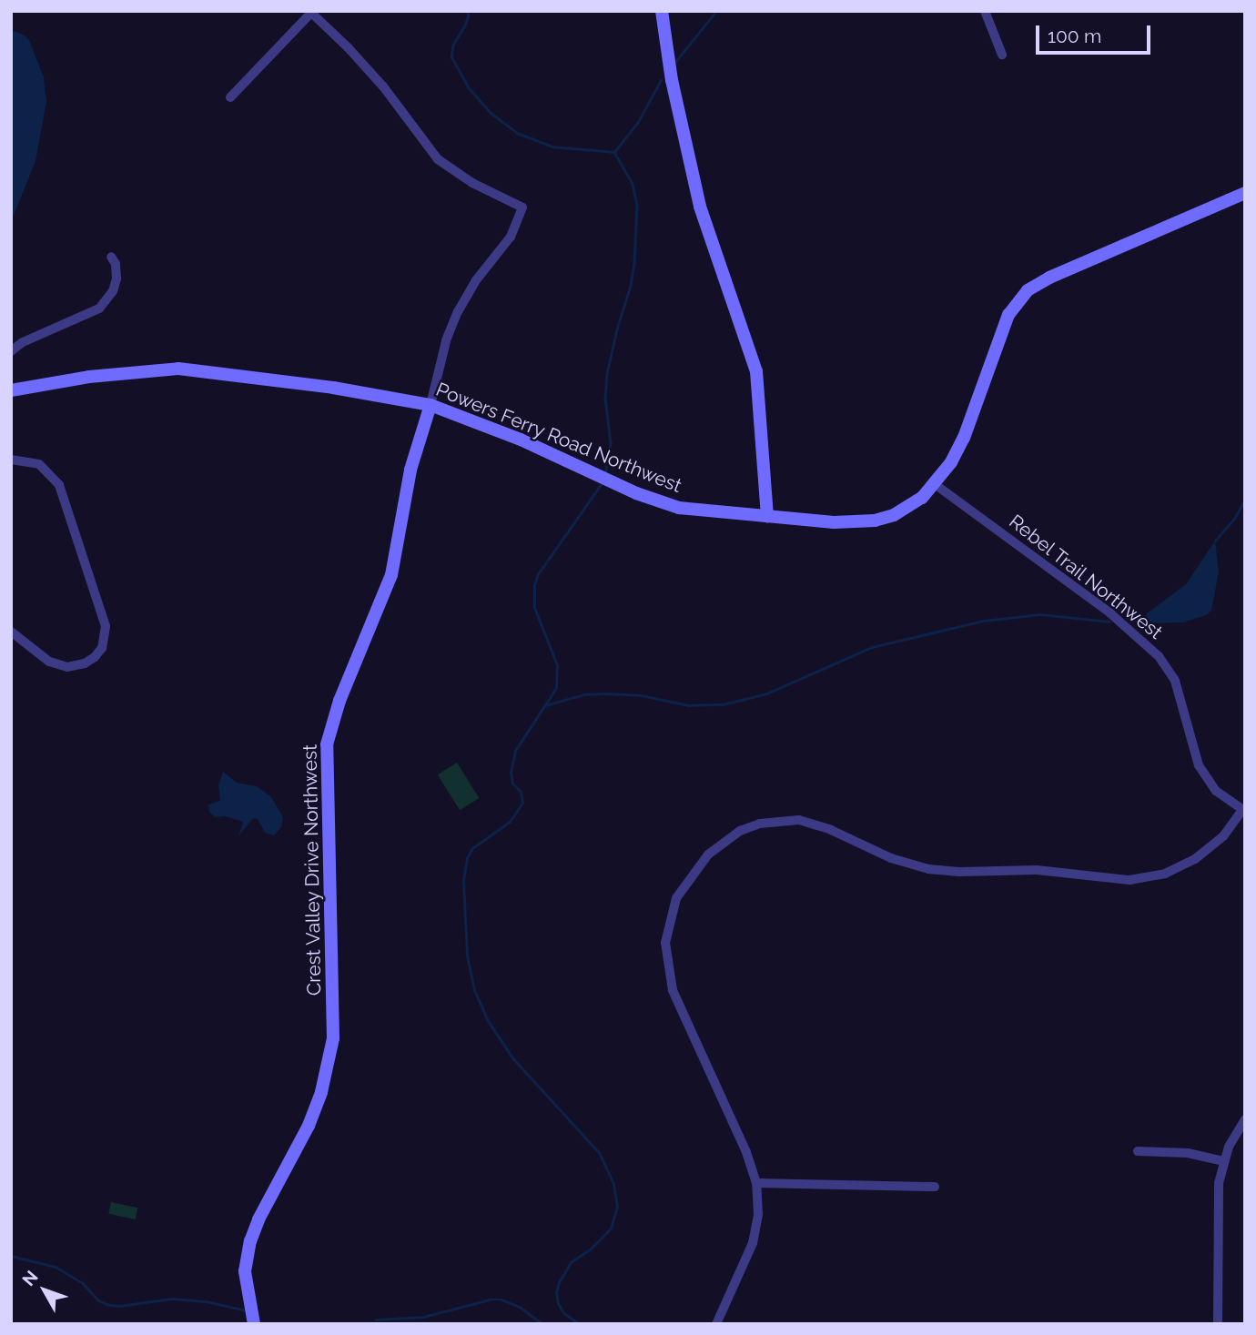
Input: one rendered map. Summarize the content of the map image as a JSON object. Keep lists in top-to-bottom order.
{
  "streets": {
    "street": ["Powers Ferry Road Northwest", "Rebel Trail Northwest", "Crest Valley Drive Northwest"]
  },
  "crossings": [
    ["Powers Ferry Road Northwest", "Rebel Trail Northwest"],
    ["Powers Ferry Road Northwest", "Crest Valley Drive Northwest"]
  ],
  "scale_bar": "100 m",
  "north": "top left"
}
